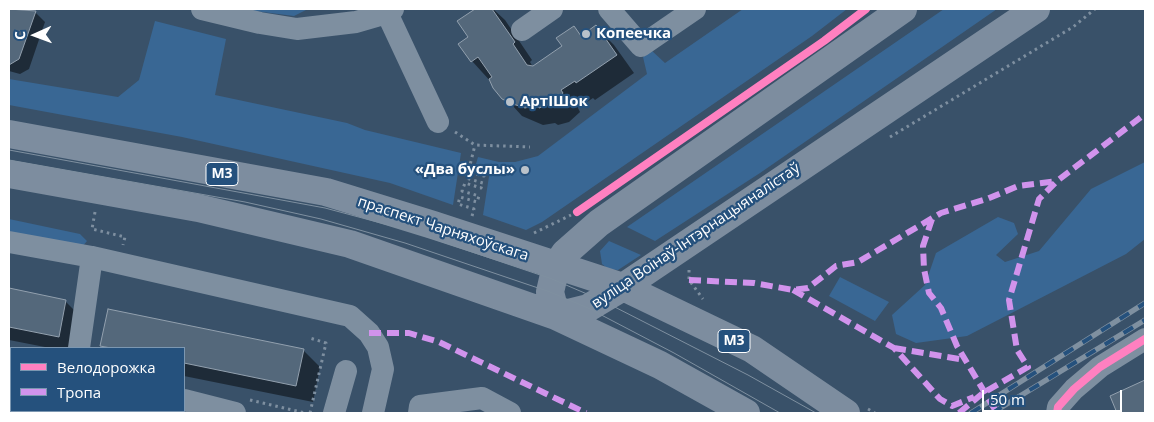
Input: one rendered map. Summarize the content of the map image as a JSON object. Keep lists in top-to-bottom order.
{
  "streets": {
    "main road": ["М3", "праспект Чарняхоўскага", "вуліца Воінаў-Інтэрнацыяналістаў"]
  },
  "crossings": [
    ["праспект Чарняхоўскага", "вуліца Воінаў-Інтэрнацыяналістаў"]
  ],
  "places": ["Копеечка", "АртIШок", "«Два буслы»"],
  "legend": ["Велодорожка", "Тропа"],
  "scale_bar": "50 m",
  "north": "left"
}
